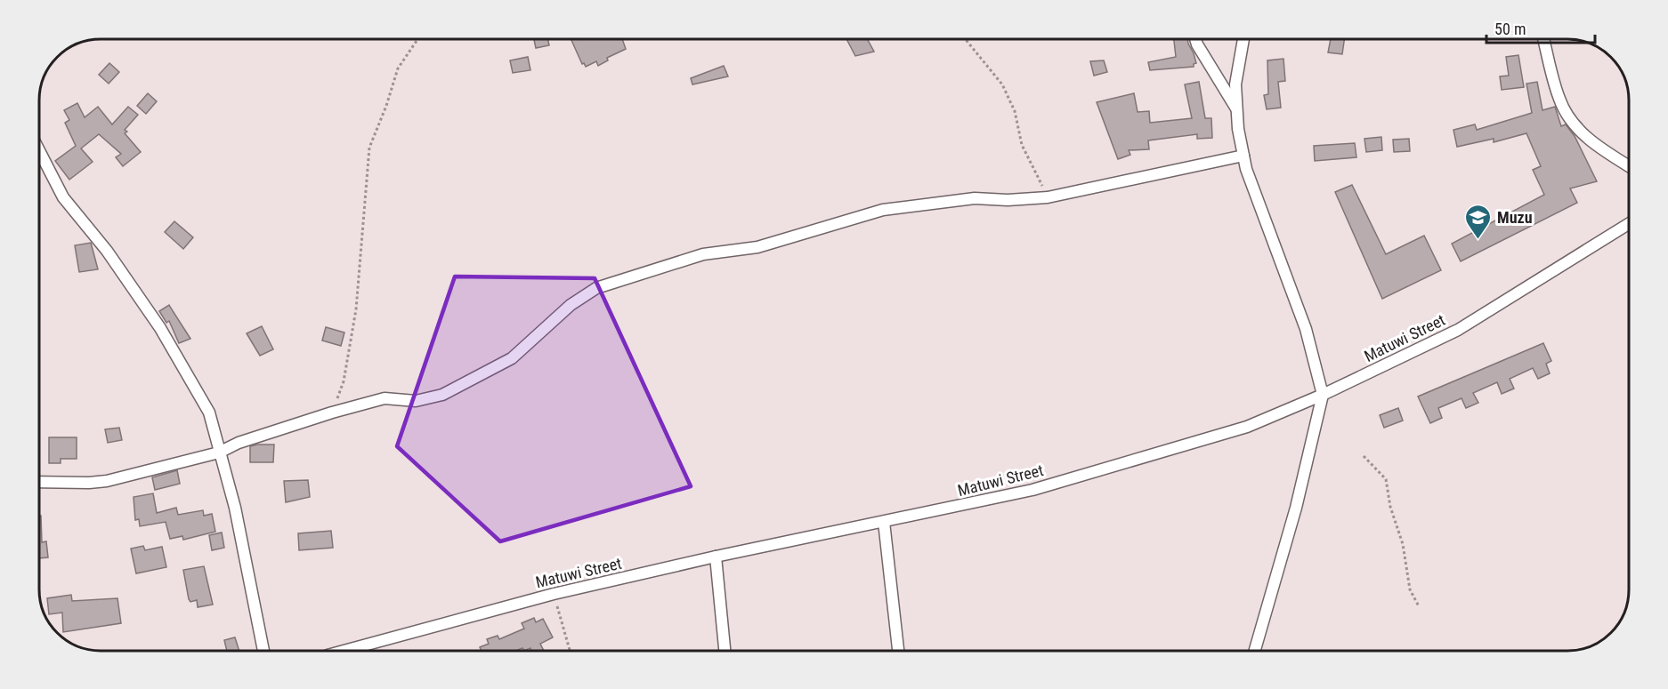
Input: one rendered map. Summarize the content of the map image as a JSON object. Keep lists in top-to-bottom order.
{
  "streets": {
    "street": ["Matuwi Street"]
  },
  "places": {
    "school or university": ["Muzu"]
  },
  "scale_bar": "50 m"
}
